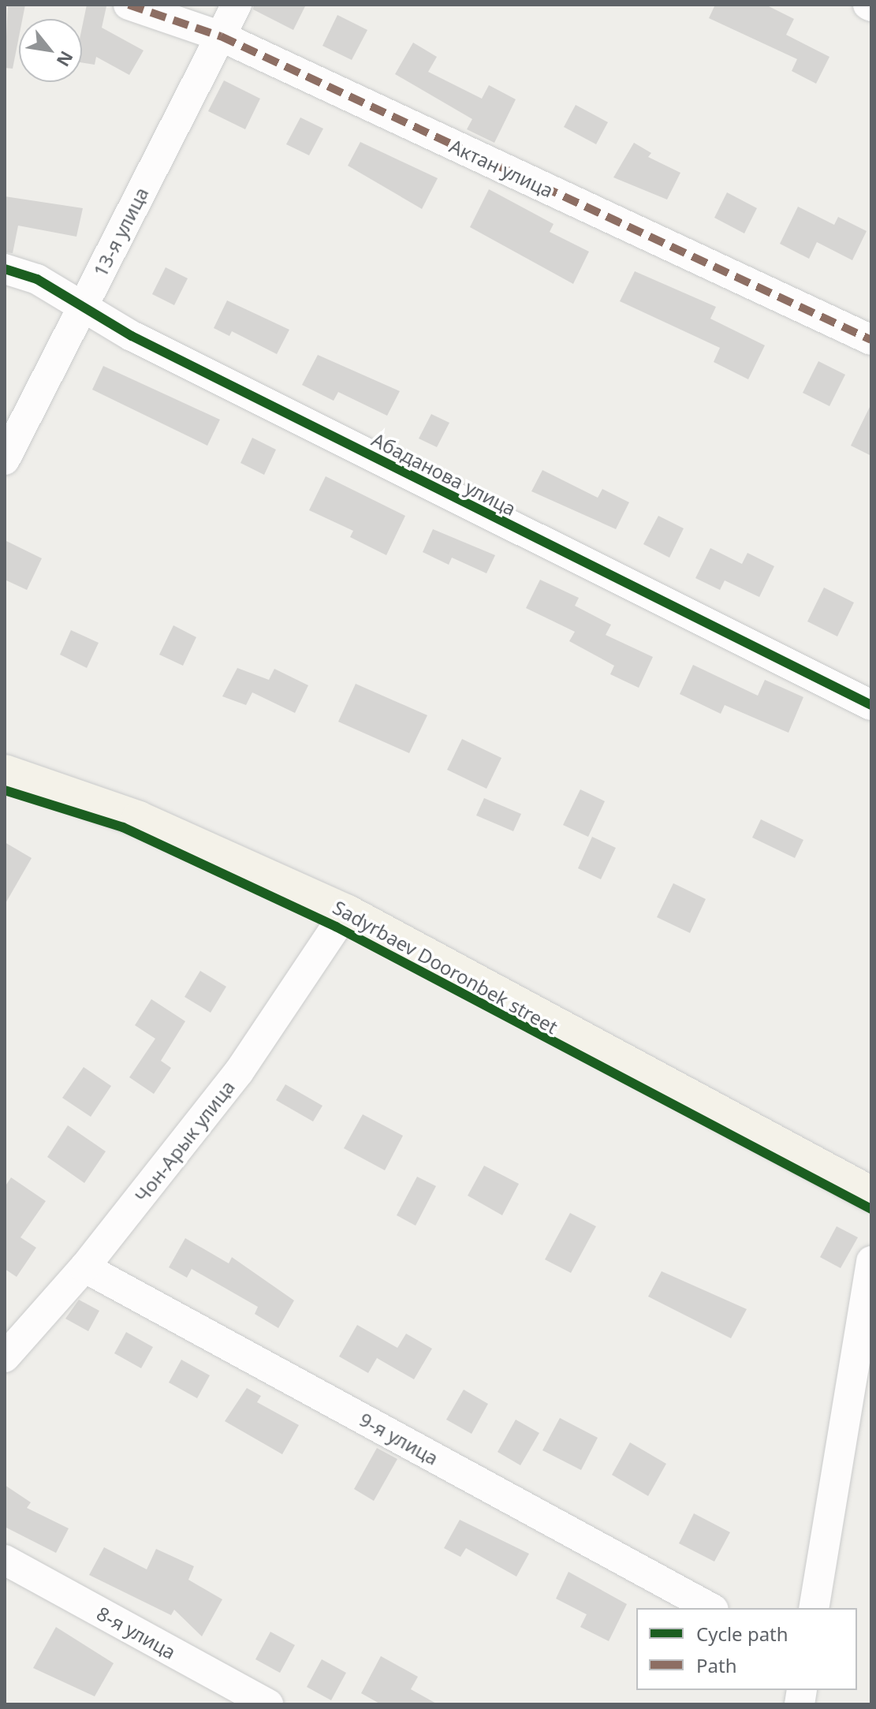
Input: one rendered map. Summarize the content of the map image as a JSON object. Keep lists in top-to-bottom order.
{
  "streets": {
    "main road": ["Sadyrbaev Dooronbek street"],
    "street": [
      "Актан улица",
      "13-я улица",
      "Абаданова улица",
      "Чон-Арык улица",
      "9-я улица",
      "8-я улица"
    ]
  },
  "crossings": [
    ["Актан улица", "13-я улица"],
    ["13-я улица", "Абаданова улица"],
    ["Sadyrbaev Dooronbek street", "Чон-Арык улица"],
    ["Чон-Арык улица", "9-я улица"]
  ],
  "legend": ["Cycle path", "Path"],
  "north": "bottom right"
}
